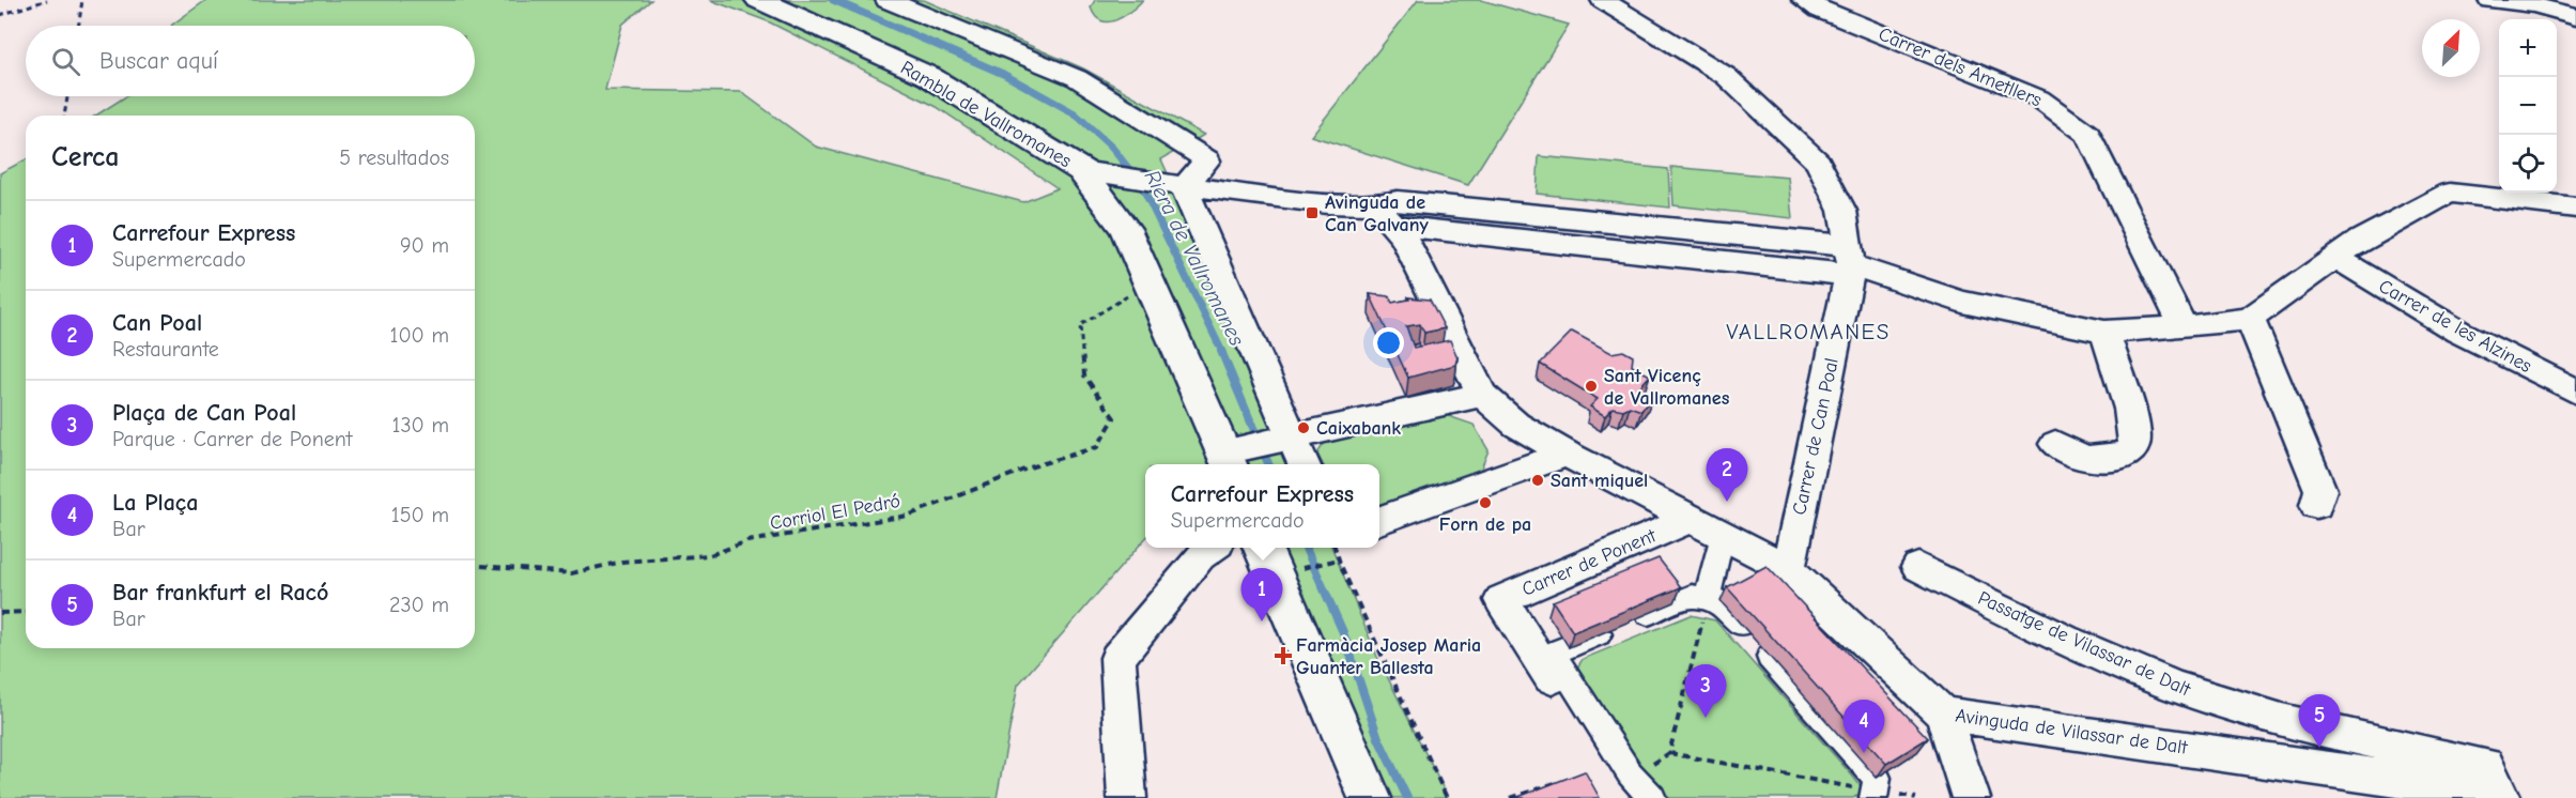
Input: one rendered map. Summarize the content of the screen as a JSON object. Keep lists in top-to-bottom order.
{
  "streets": {
    "street": [
      "Carrer dels Ametllers",
      "Rambla de Vallromanes",
      "Carrer de les Alzines",
      "Carrer de Can Poal",
      "Carrer de Ponent",
      "Passatge de Vilassar de Dalt",
      "Avinguda de Vilassar de Dalt"
    ],
    "path": ["Corriol El Pedró"]
  },
  "crossings": [
    ["Rambla de Vallromanes", "Corriol El Pedró"],
    ["Carrer de Can Poal", "Avinguda de Vilassar de Dalt"],
    ["Carrer de Ponent", "Avinguda de Vilassar de Dalt"],
    ["Passatge de Vilassar de Dalt", "Avinguda de Vilassar de Dalt"]
  ],
  "districts": ["VALLROMANES"],
  "water": ["Riera de Vallromanes"],
  "places": {
    "transit": ["Avinguda de Can Galvany"],
    "other": [
      "Sant Vicenç de Vallromanes",
      "Caixabank",
      "Sant miquel",
      "Forn de pa"
    ],
    "health": ["Farmàcia Josep Maria Guanter Ballesta"]
  },
  "north": "top right",
  "page": {
    "map_buttons": ["+", "−"],
    "search": "Buscar aquí",
    "heading": ["Cerca", "5 resultados"],
    "list": [
      {
        "mark": "1",
        "name": "Carrefour Express",
        "note": "Supermercado",
        "value": "90 m"
      },
      {
        "mark": "2",
        "name": "Can Poal",
        "note": "Restaurante",
        "value": "100 m"
      },
      {
        "mark": "3",
        "name": "Plaça de Can Poal",
        "note": "Parque · Carrer de Ponent",
        "value": "130 m"
      },
      {
        "mark": "4",
        "name": "La Plaça",
        "note": "Bar",
        "value": "150 m"
      },
      {
        "mark": "5",
        "name": "Bar frankfurt el Racó",
        "note": "Bar",
        "value": "230 m"
      }
    ],
    "pins": [
      "2",
      "1",
      "3",
      "5",
      "4"
    ],
    "popup": ["Carrefour Express", "Supermercado"]
  }
}
